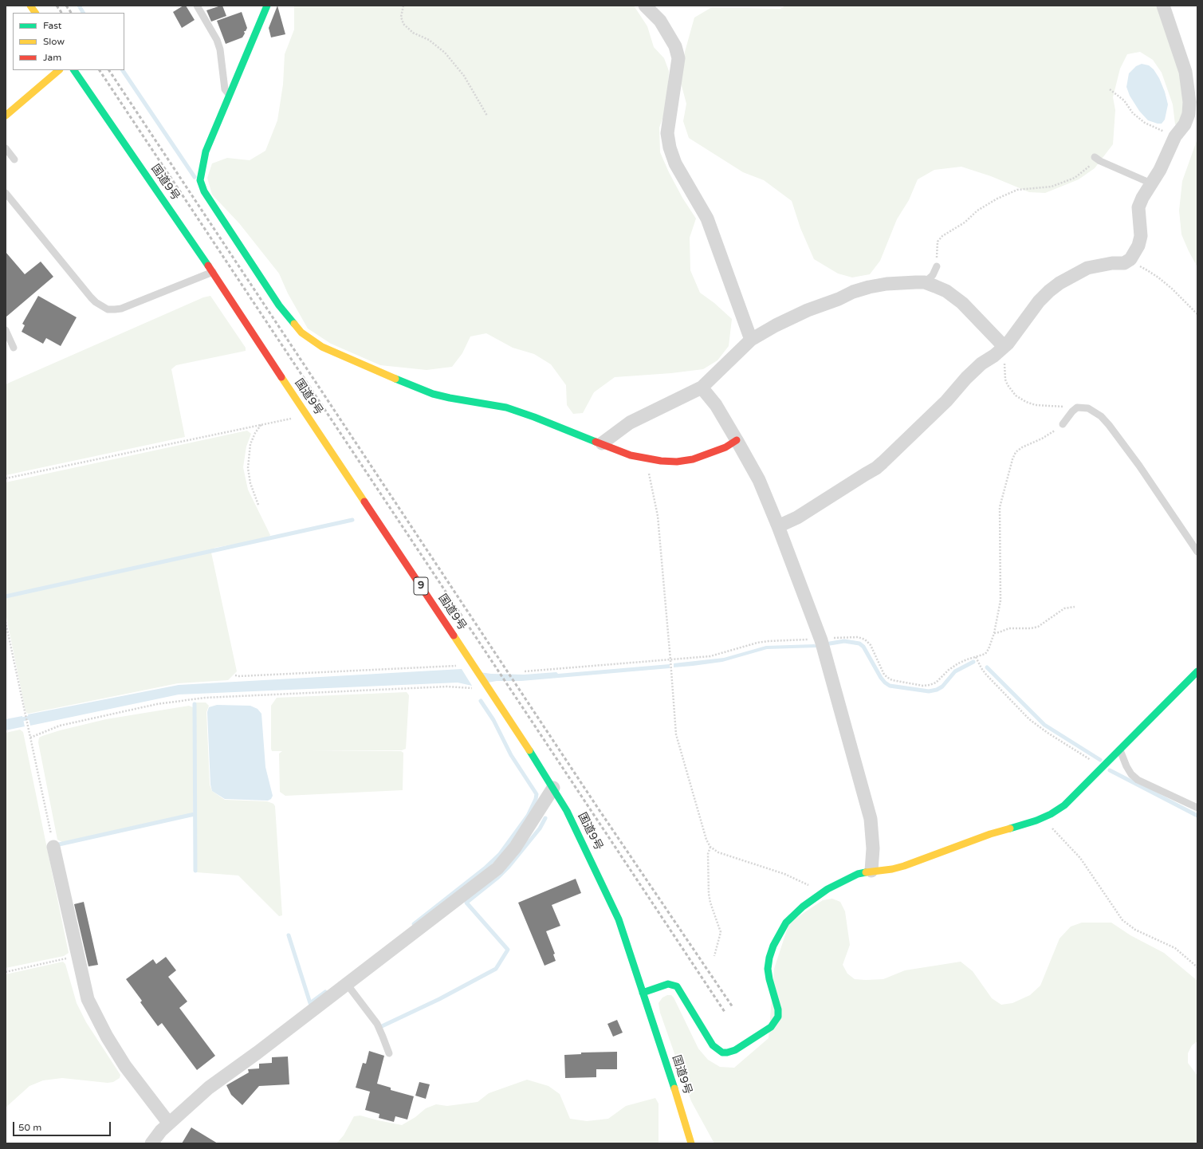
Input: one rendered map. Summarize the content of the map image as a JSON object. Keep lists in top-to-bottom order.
{
  "streets": {
    "main road": ["国道9号", "9"]
  },
  "legend": ["Fast", "Slow", "Jam"],
  "scale_bar": "50 m"
}
